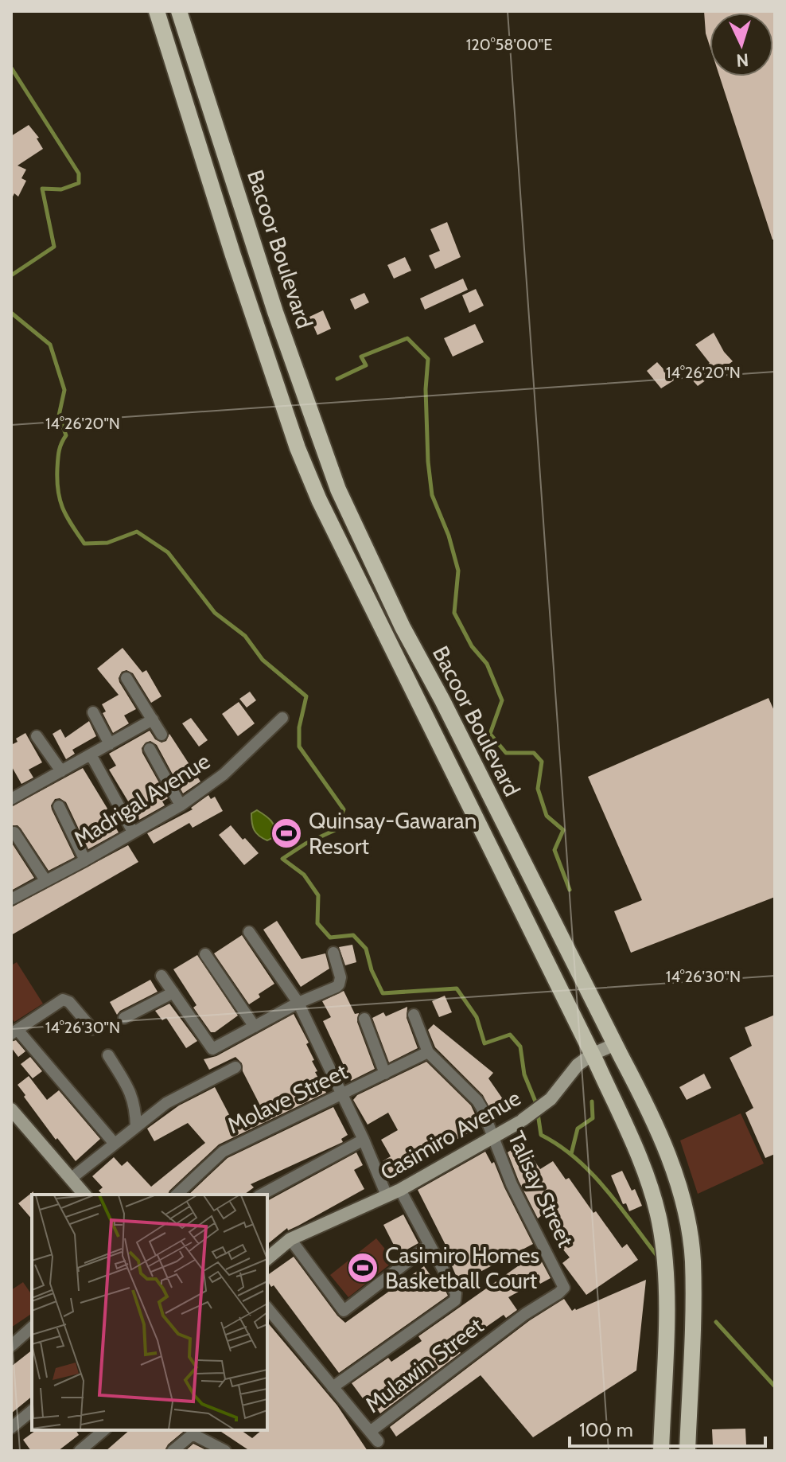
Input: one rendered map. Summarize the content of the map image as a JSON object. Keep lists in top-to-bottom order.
{
  "streets": {
    "main road": ["Bacoor Boulevard"],
    "street": [
      "Madrigal Avenue",
      "Molave Street",
      "Casimiro Avenue",
      "Talisay Street",
      "Mulawin Street"
    ]
  },
  "crossings": [
    ["Bacoor Boulevard", "Casimiro Avenue"],
    ["Molave Street", "Talisay Street"],
    ["Casimiro Avenue", "Talisay Street"],
    ["Talisay Street", "Mulawin Street"]
  ],
  "places": {
    "sports": ["Quinsay-Gawaran Resort", "Casimiro Homes Basketball Court"]
  },
  "scale_bar": "100 m",
  "north": "bottom",
  "coordinates": ["120°58'00\"E", "14°26'20\"N", "14°26'30\"N"]
}
